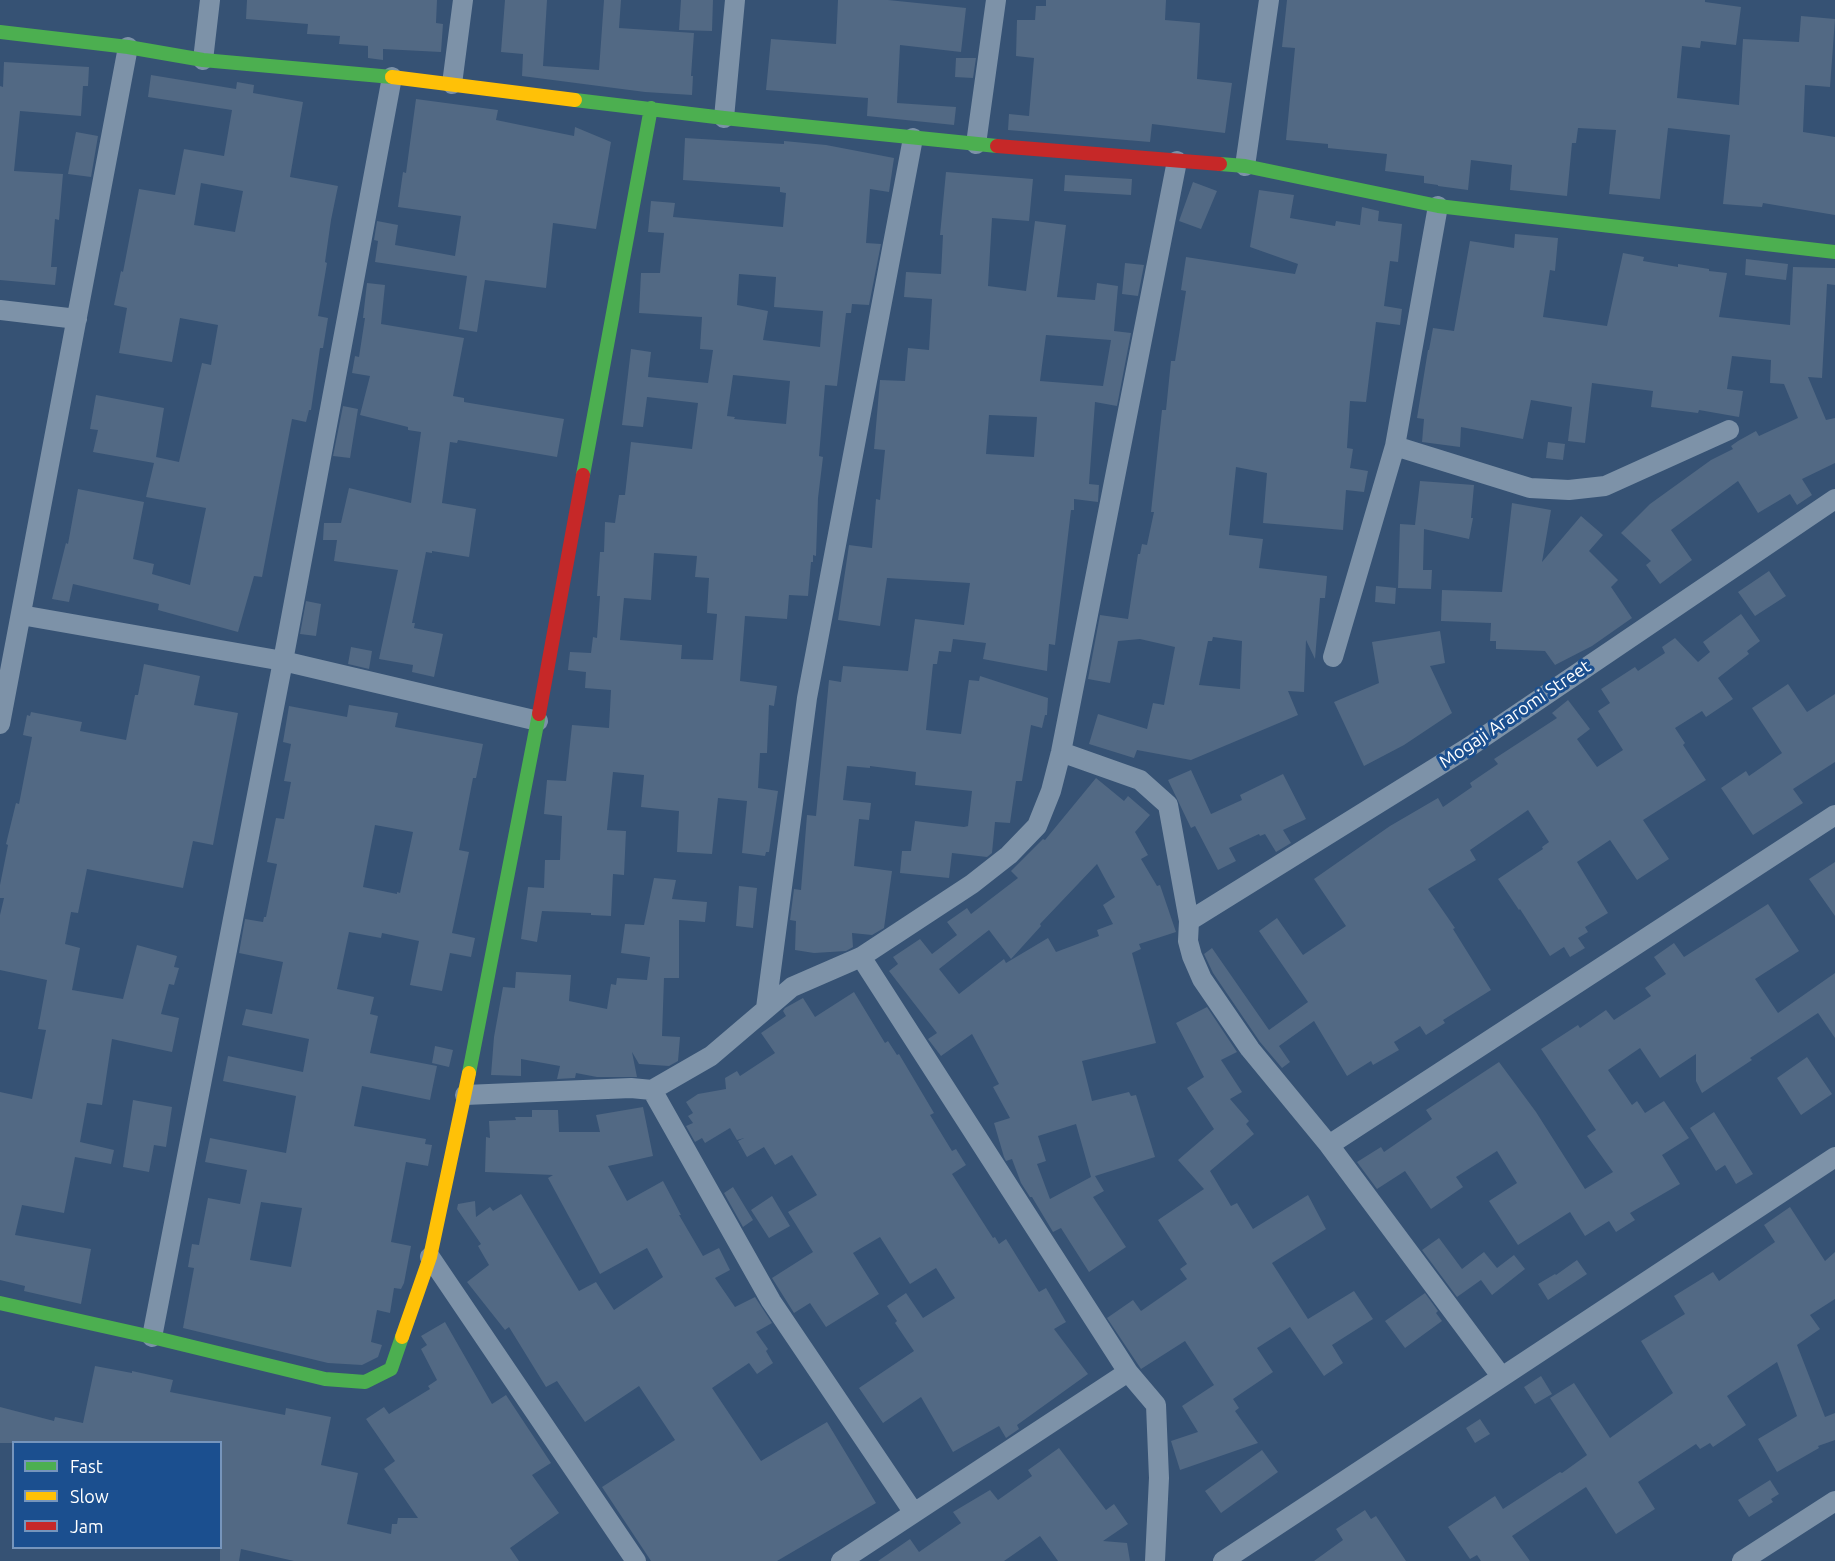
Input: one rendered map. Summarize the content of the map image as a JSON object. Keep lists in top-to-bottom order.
{
  "streets": {
    "street": ["Mogaji Araromi Street"]
  },
  "legend": ["Fast", "Slow", "Jam"]
}
